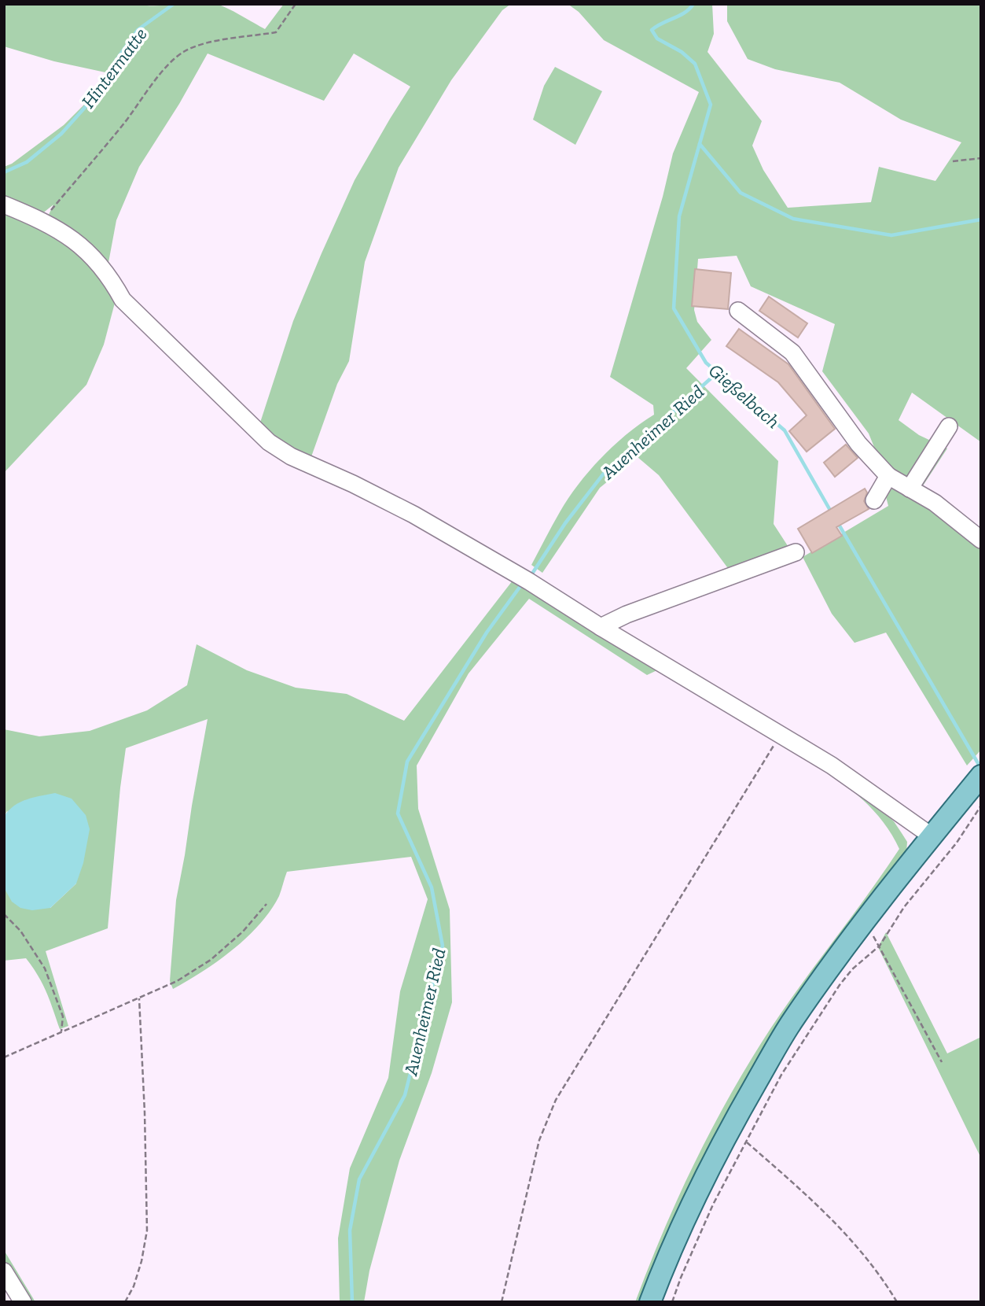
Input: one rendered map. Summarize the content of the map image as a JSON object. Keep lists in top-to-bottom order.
{
  "water": ["Hintermatte", "Gießelbach", "Auenheimer Ried"]
}
